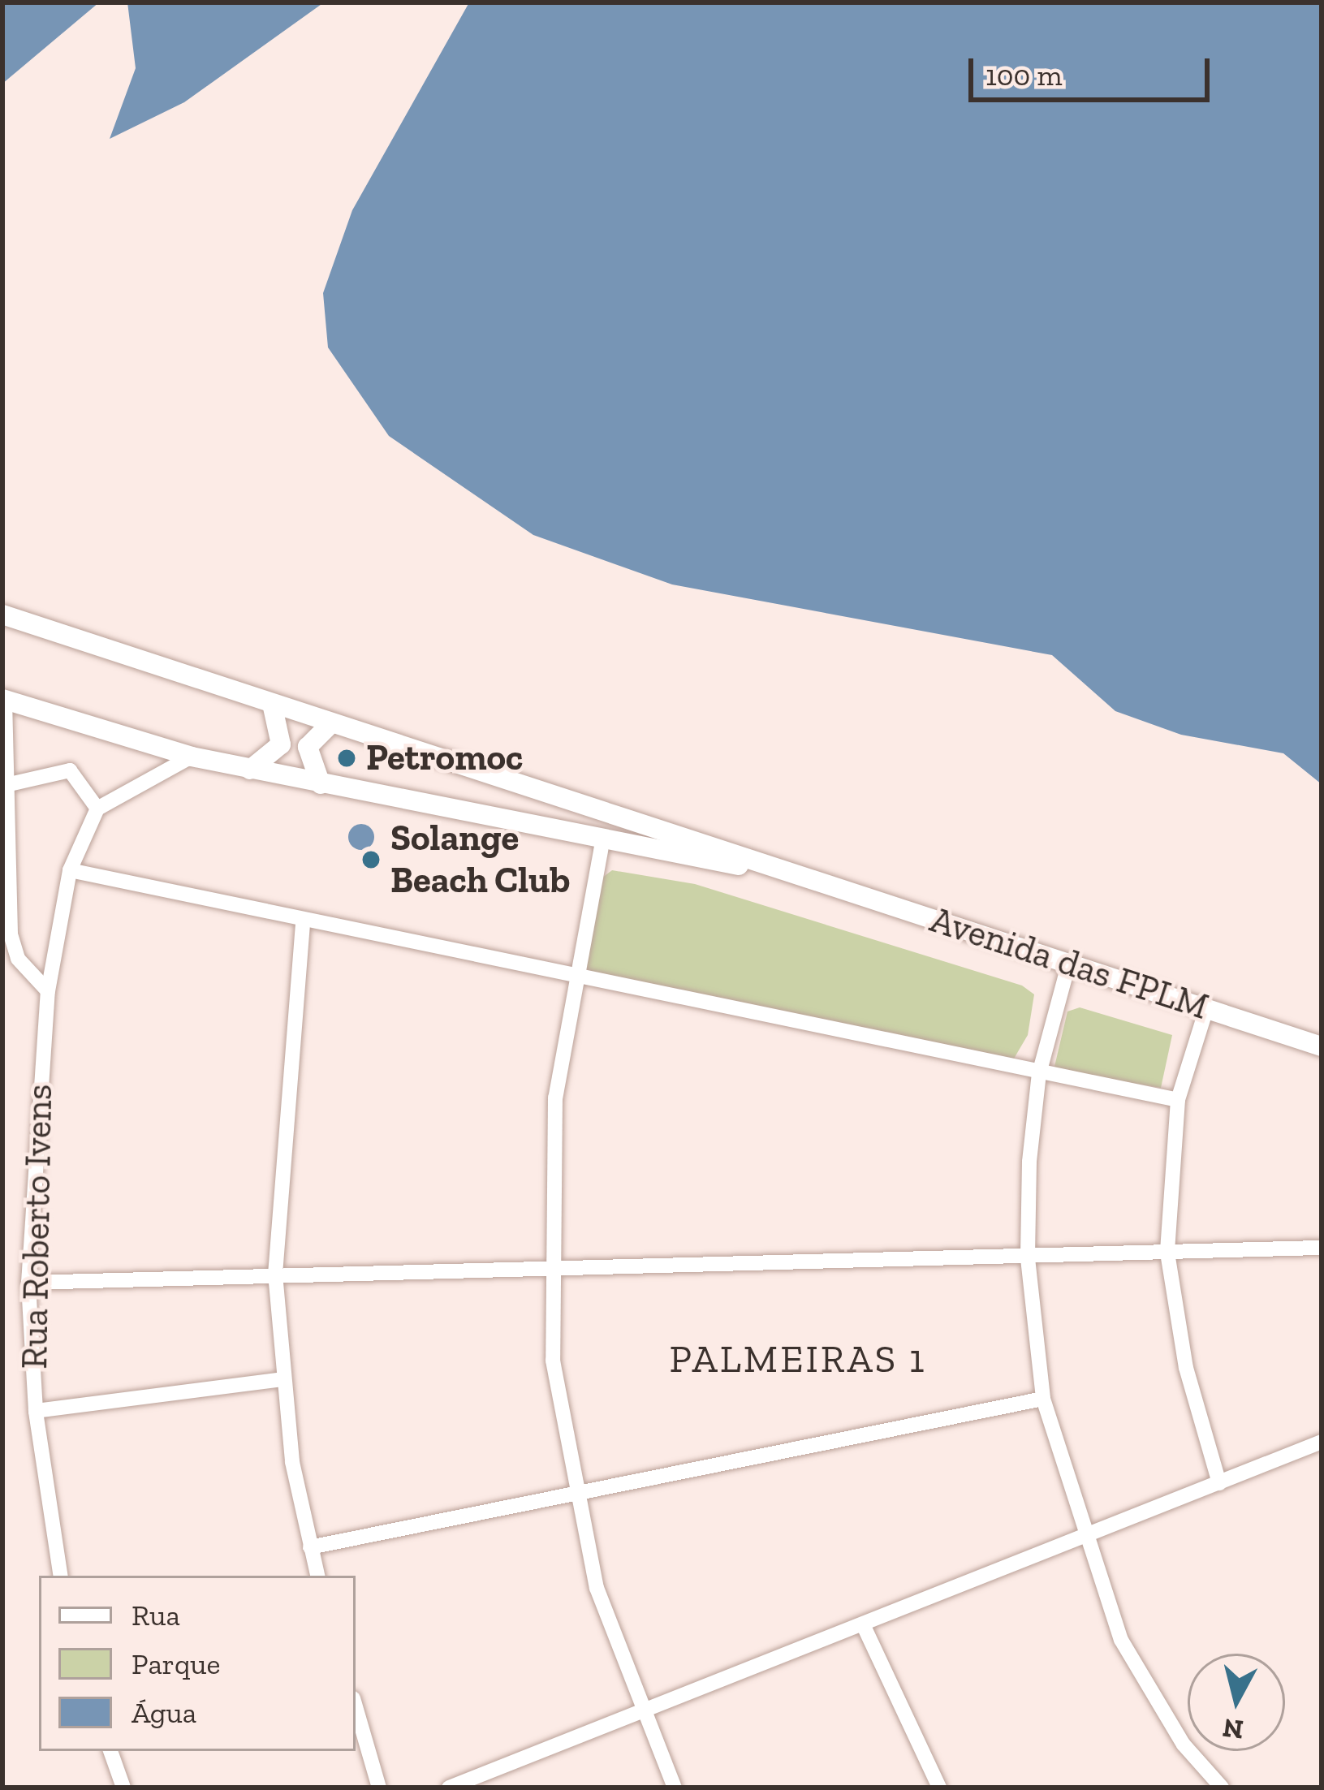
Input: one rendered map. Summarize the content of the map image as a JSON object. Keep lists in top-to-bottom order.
{
  "streets": {
    "street": ["Avenida das FPLM", "Rua Roberto Ivens"]
  },
  "districts": ["PALMEIRAS 1"],
  "places": ["Petromoc", "Solange Beach Club"],
  "legend": ["Rua", "Parque", "Água"],
  "scale_bar": "100 m",
  "north": "bottom"
}
